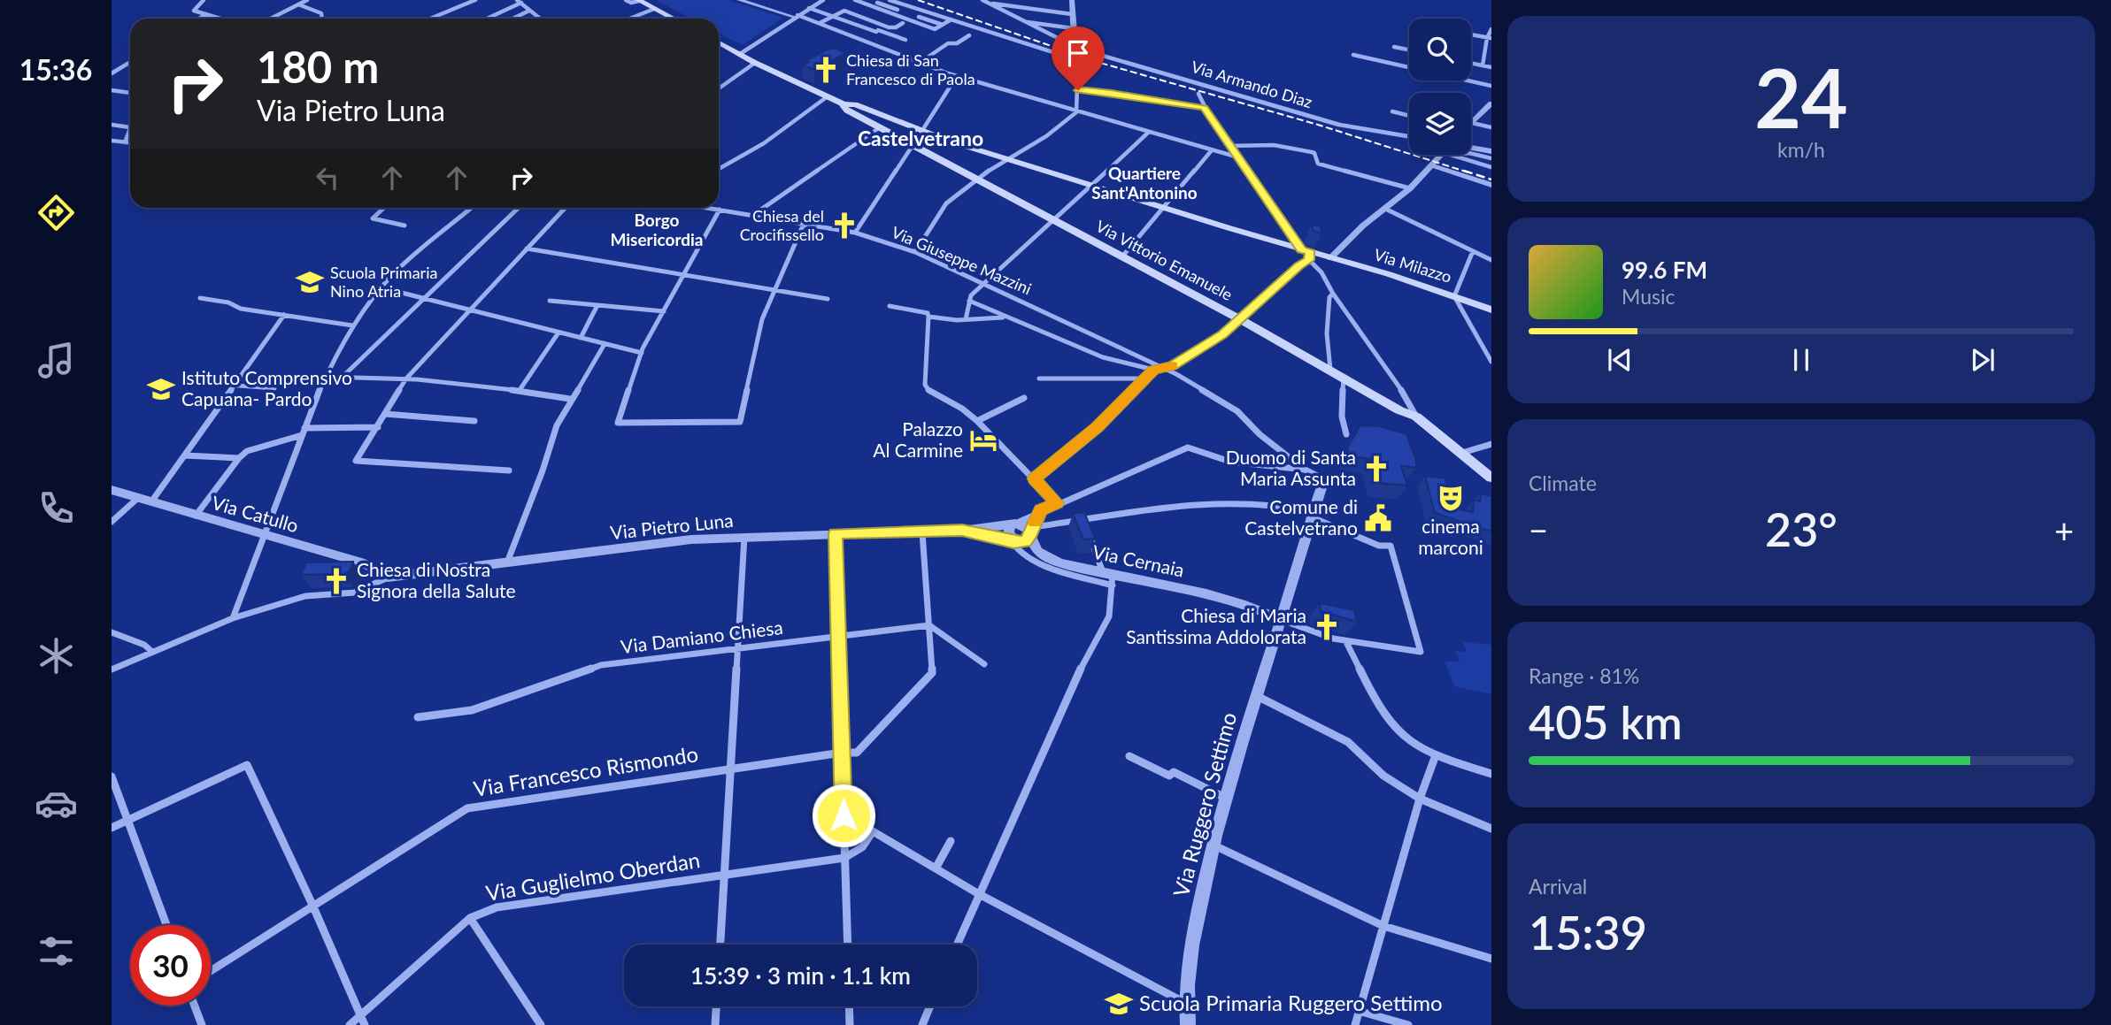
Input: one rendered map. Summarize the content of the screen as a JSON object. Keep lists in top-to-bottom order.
{
  "streets": {
    "main road": ["Via Vittorio Emanuele", "Via Milazzo"],
    "street": [
      "Via Armando Diaz",
      "Via Giuseppe Mazzini",
      "Via Catullo",
      "Via Pietro Luna",
      "Via Cernaia",
      "Via Damiano Chiesa",
      "Via Francesco Rismondo",
      "Via Ruggero Settimo",
      "Via Guglielmo Oberdan"
    ]
  },
  "crossings": [
    ["Via Vittorio Emanuele", "Via Milazzo"],
    ["Via Catullo", "Via Pietro Luna"],
    ["Via Pietro Luna", "Via Cernaia"],
    ["Via Pietro Luna", "Via Francesco Rismondo"],
    ["Via Cernaia", "Via Ruggero Settimo"],
    ["Via Damiano Chiesa", "Via Francesco Rismondo"]
  ],
  "districts": ["Castelvetrano", "Quartiere Sant'Antonino", "Borgo Misericordia"],
  "places": {
    "church": [
      "Chiesa di San Francesco di Paola",
      "Chiesa del Crocifissello",
      "Duomo di Santa Maria Assunta",
      "Chiesa di Nostra Signora della Salute",
      "Chiesa di Maria Santissima Addolorata"
    ],
    "school or university": ["Scuola Primaria Nino Atria", "Istituto Comprensivo Capuana- Pardo", "Scuola Primaria Ruggero Settimo"],
    "hotel": ["Palazzo Al Carmine"],
    "theatre": ["cinema marconi"],
    "public building": ["Comune di Castelvetrano"]
  },
  "page": {
    "tabs": "15:36",
    "tile": [
      ["24", "km/h"],
      "Climate",
      ["Range · 81%", "405 km"],
      ["Arrival", "15:39"]
    ],
    "turn": ["180 m", "Via Pietro Luna"],
    "song": ["99.6 FM", "Music"],
    "heat": ["−", "23°", "+"],
    "limit": "30",
    "trip": "15:39 · 3 min · 1.1 km"
  }
}
